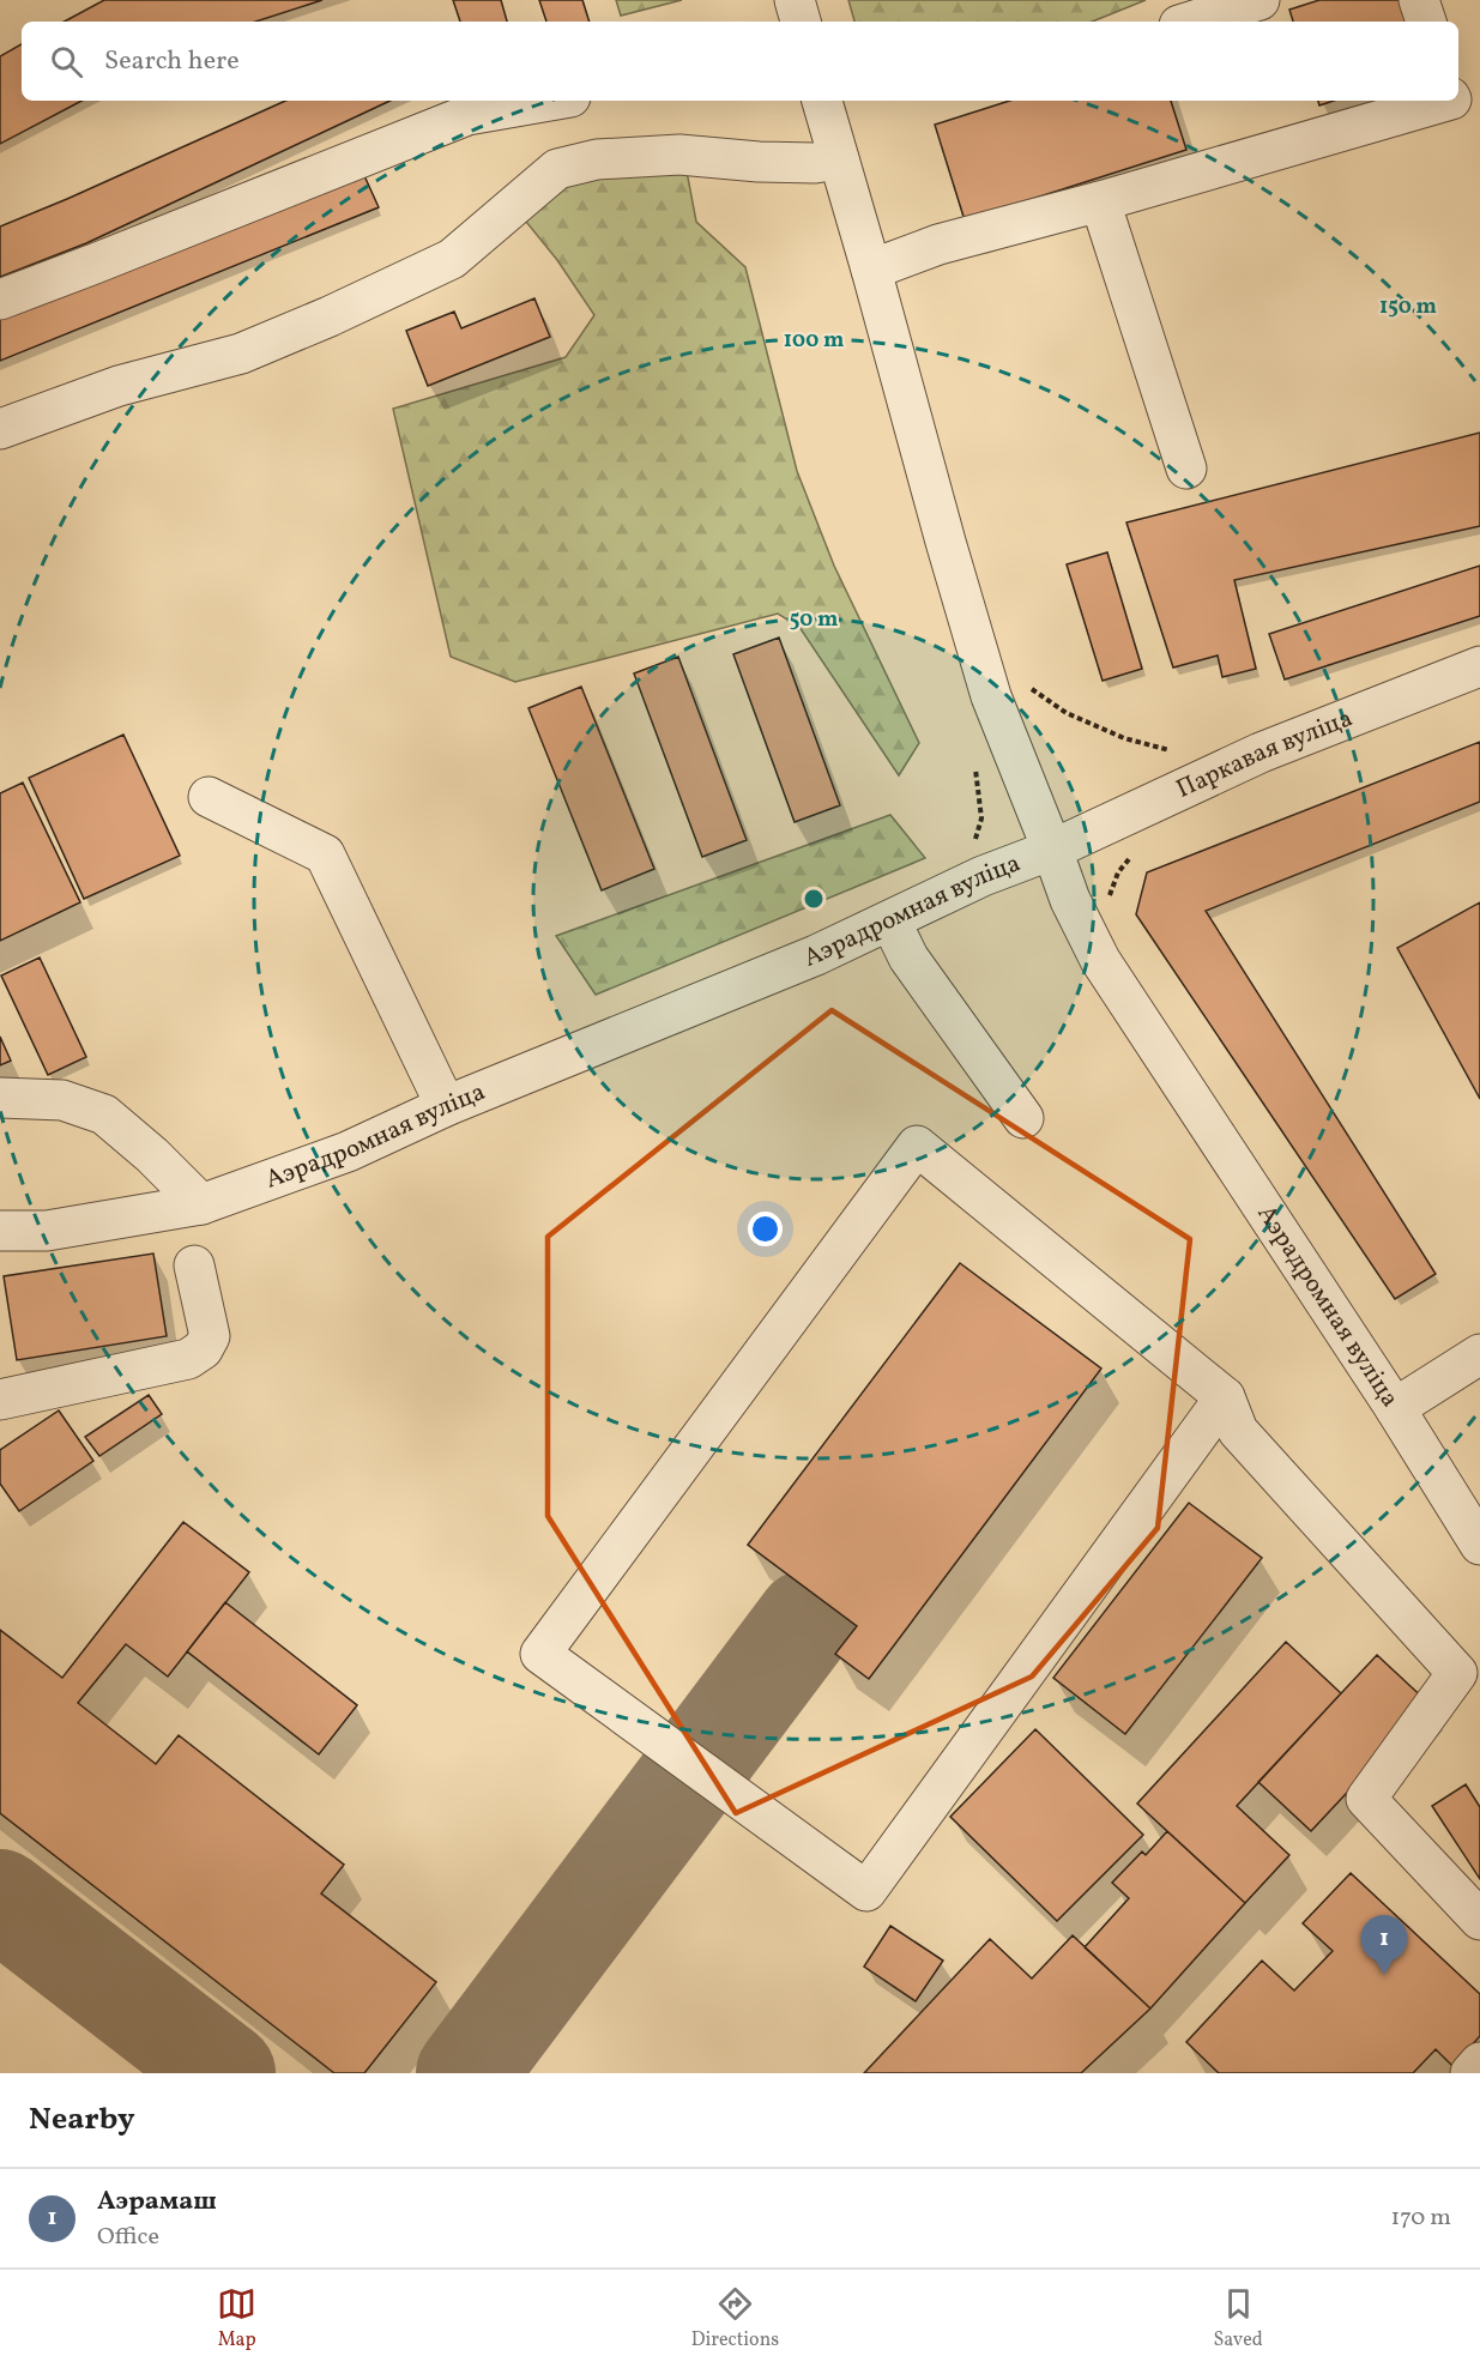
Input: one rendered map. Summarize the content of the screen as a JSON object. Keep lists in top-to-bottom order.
{
  "streets": {
    "street": ["Паркавая вуліца", "Аэрадромная вуліца"]
  },
  "crossings": [
    ["Паркавая вуліца", "Аэрадромная вуліца"]
  ],
  "page": {
    "search": "Search here",
    "pins": "1",
    "heading": "Nearby",
    "list": [
      {
        "mark": "1",
        "name": "Аэрамаш",
        "note": "Office",
        "value": "170 m"
      }
    ],
    "nav": ["Map", "Directions", "Saved"]
  },
  "rings": ["150 m", "100 m", "50 m"]
}
